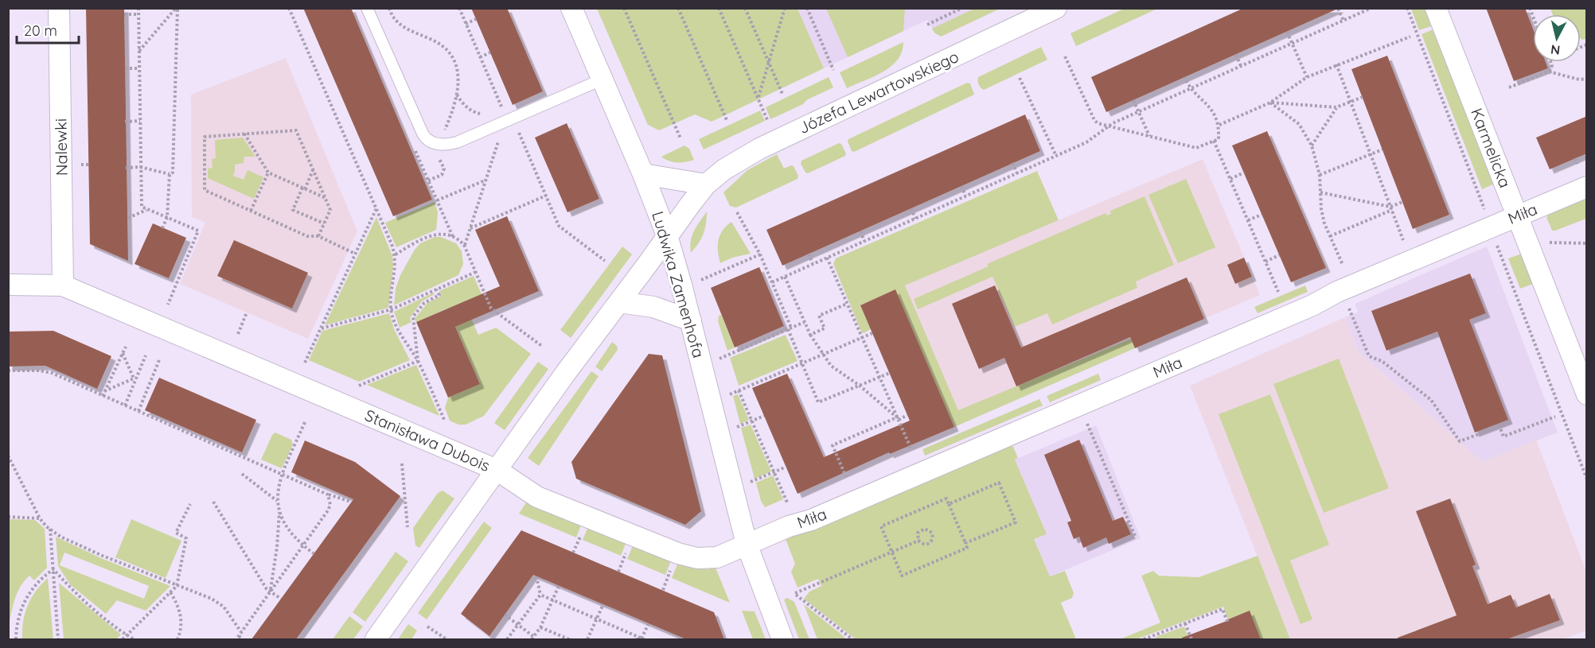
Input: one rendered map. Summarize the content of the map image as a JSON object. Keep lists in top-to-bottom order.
{
  "streets": {
    "street": [
      "Józefa Lewartowskiego",
      "Nalewki",
      "Karmelicka",
      "Miła",
      "Ludwika Zamenhofa",
      "Stanisława Dubois"
    ]
  },
  "crossings": [
    ["Józefa Lewartowskiego", "Ludwika Zamenhofa"],
    ["Józefa Lewartowskiego", "Stanisława Dubois"],
    ["Nalewki", "Stanisława Dubois"],
    ["Karmelicka", "Miła"],
    ["Miła", "Ludwika Zamenhofa"],
    ["Miła", "Stanisława Dubois"],
    ["Ludwika Zamenhofa", "Stanisława Dubois"]
  ],
  "scale_bar": "20 m",
  "north": "bottom"
}
